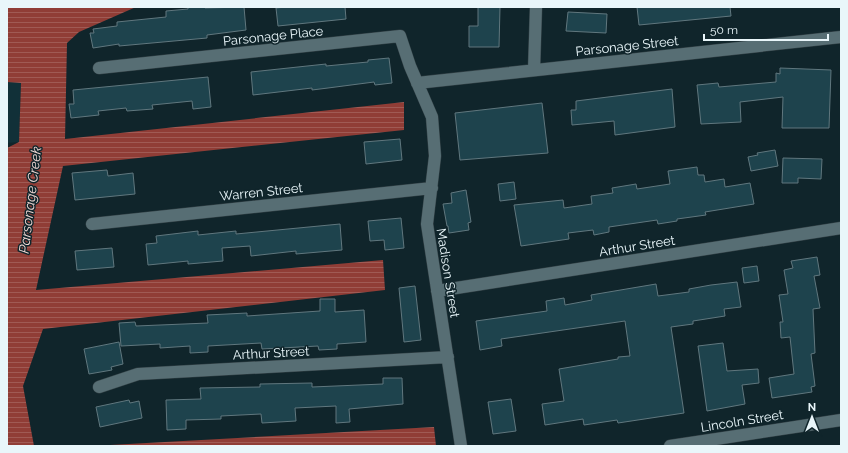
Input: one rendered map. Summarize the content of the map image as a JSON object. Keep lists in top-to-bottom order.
{
  "streets": {
    "street": [
      "Parsonage Place",
      "Parsonage Street",
      "Warren Street",
      "Arthur Street",
      "Madison Street",
      "Lincoln Street"
    ]
  },
  "crossings": [
    ["Parsonage Place", "Parsonage Street"],
    ["Parsonage Place", "Madison Street"],
    ["Parsonage Street", "Madison Street"],
    ["Warren Street", "Madison Street"],
    ["Arthur Street", "Madison Street"]
  ],
  "water": ["Parsonage Creek"],
  "scale_bar": "50 m",
  "north": "top"
}
